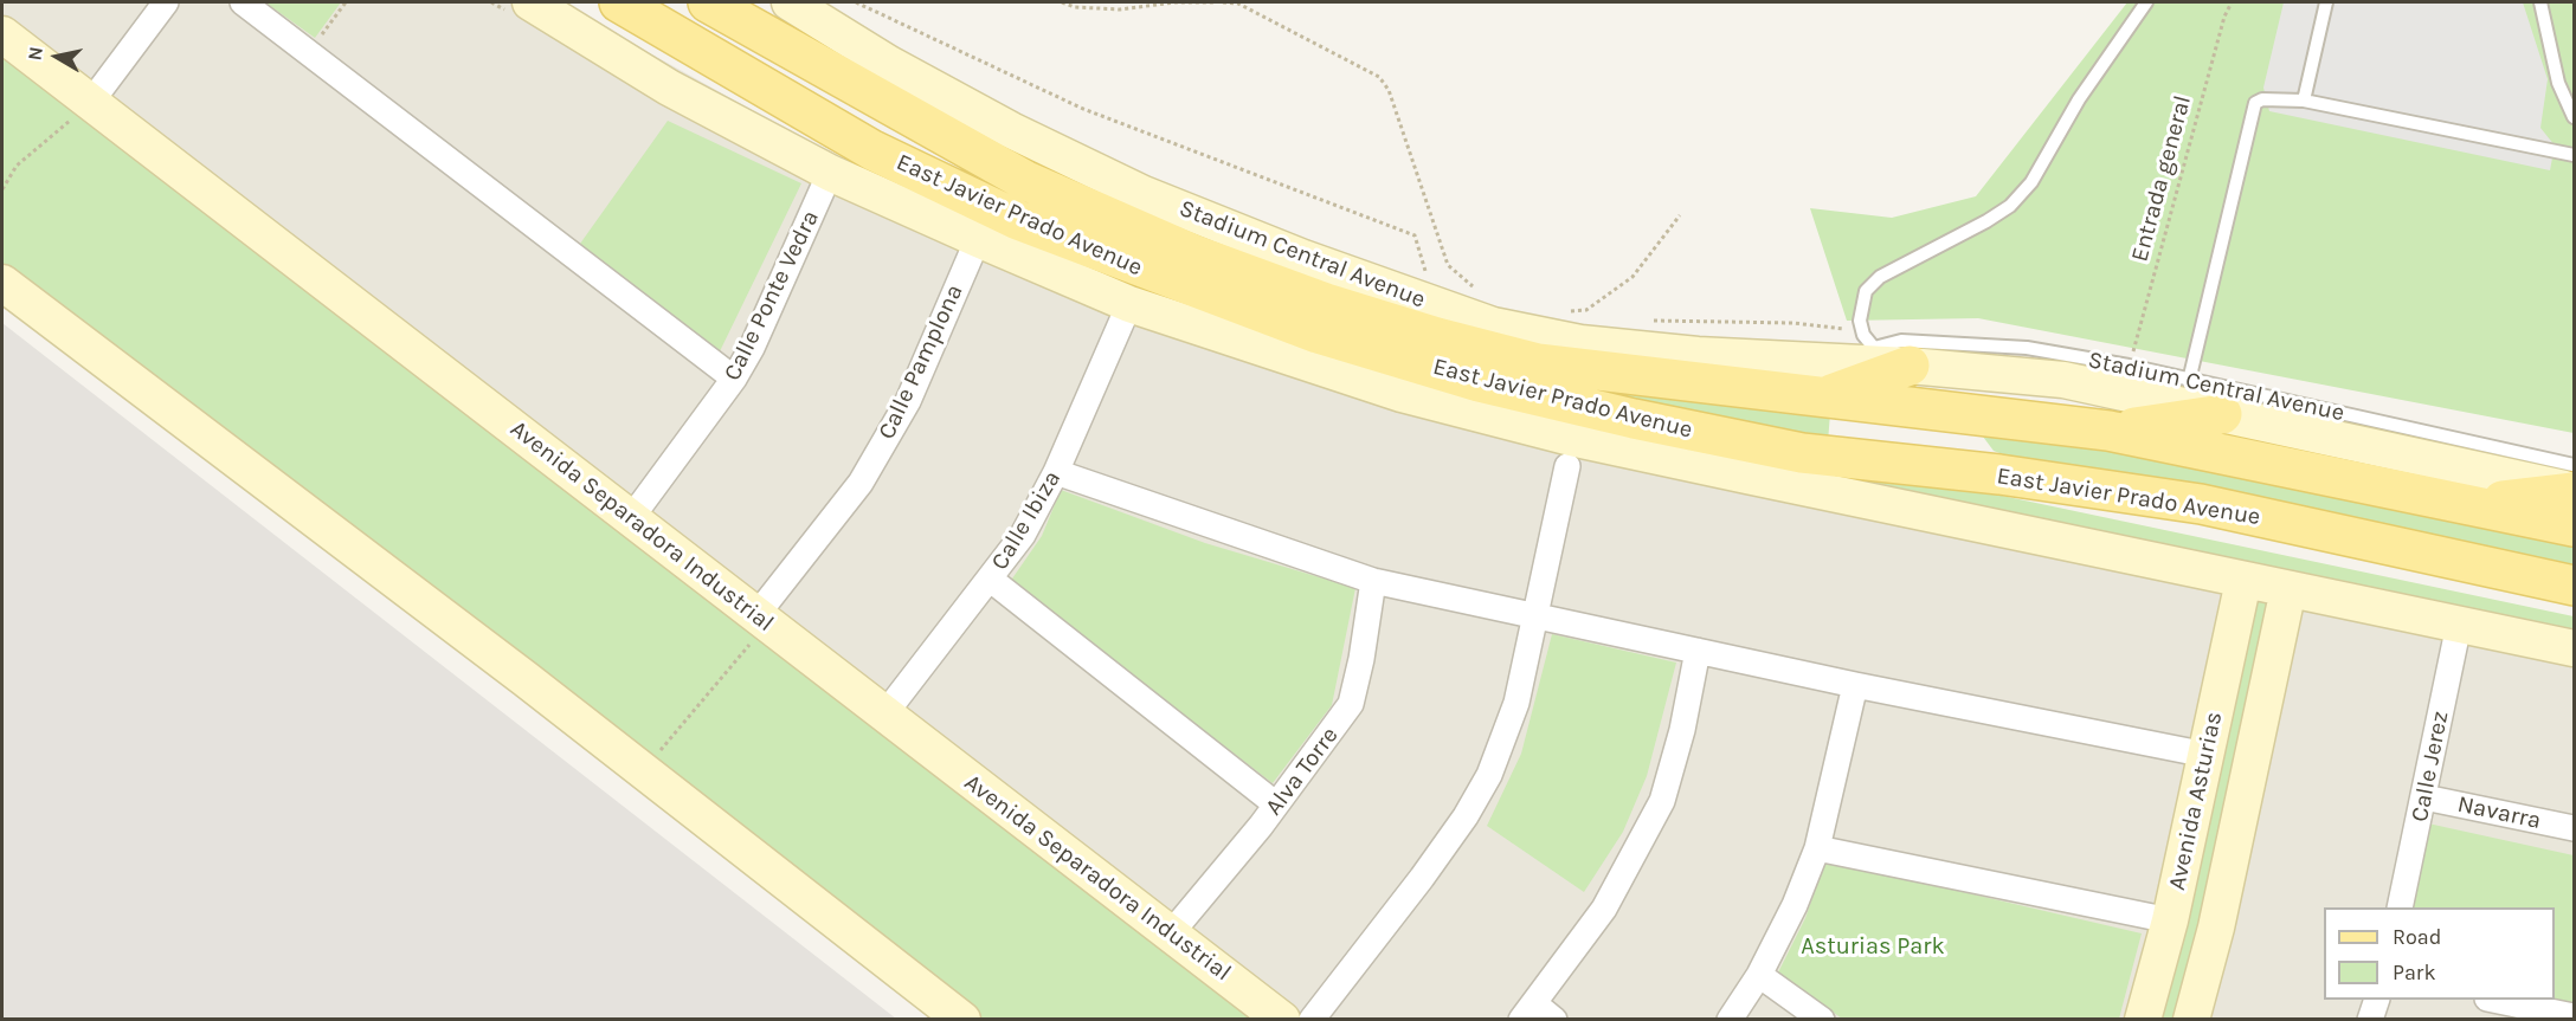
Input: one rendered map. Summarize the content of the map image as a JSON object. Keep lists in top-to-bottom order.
{
  "streets": {
    "main road": ["East Javier Prado Avenue"],
    "street": [
      "Stadium Central Avenue",
      "Calle Ponte Vedra",
      "Calle Pamplona",
      "Calle Ibiza",
      "Avenida Separadora Industrial",
      "Calle Jerez",
      "Alva Torre",
      "Avenida Asturias",
      "Navarra"
    ],
    "path": ["Entrada general"]
  },
  "crossings": [
    ["Entrada general", "Stadium Central Avenue"],
    ["Calle Ponte Vedra", "Avenida Separadora Industrial"],
    ["Calle Pamplona", "Avenida Separadora Industrial"],
    ["Calle Ibiza", "Avenida Separadora Industrial"],
    ["Avenida Separadora Industrial", "Alva Torre"],
    ["Calle Jerez", "Navarra"]
  ],
  "parks": ["Asturias Park"],
  "legend": ["Road", "Park"],
  "north": "left"
}
